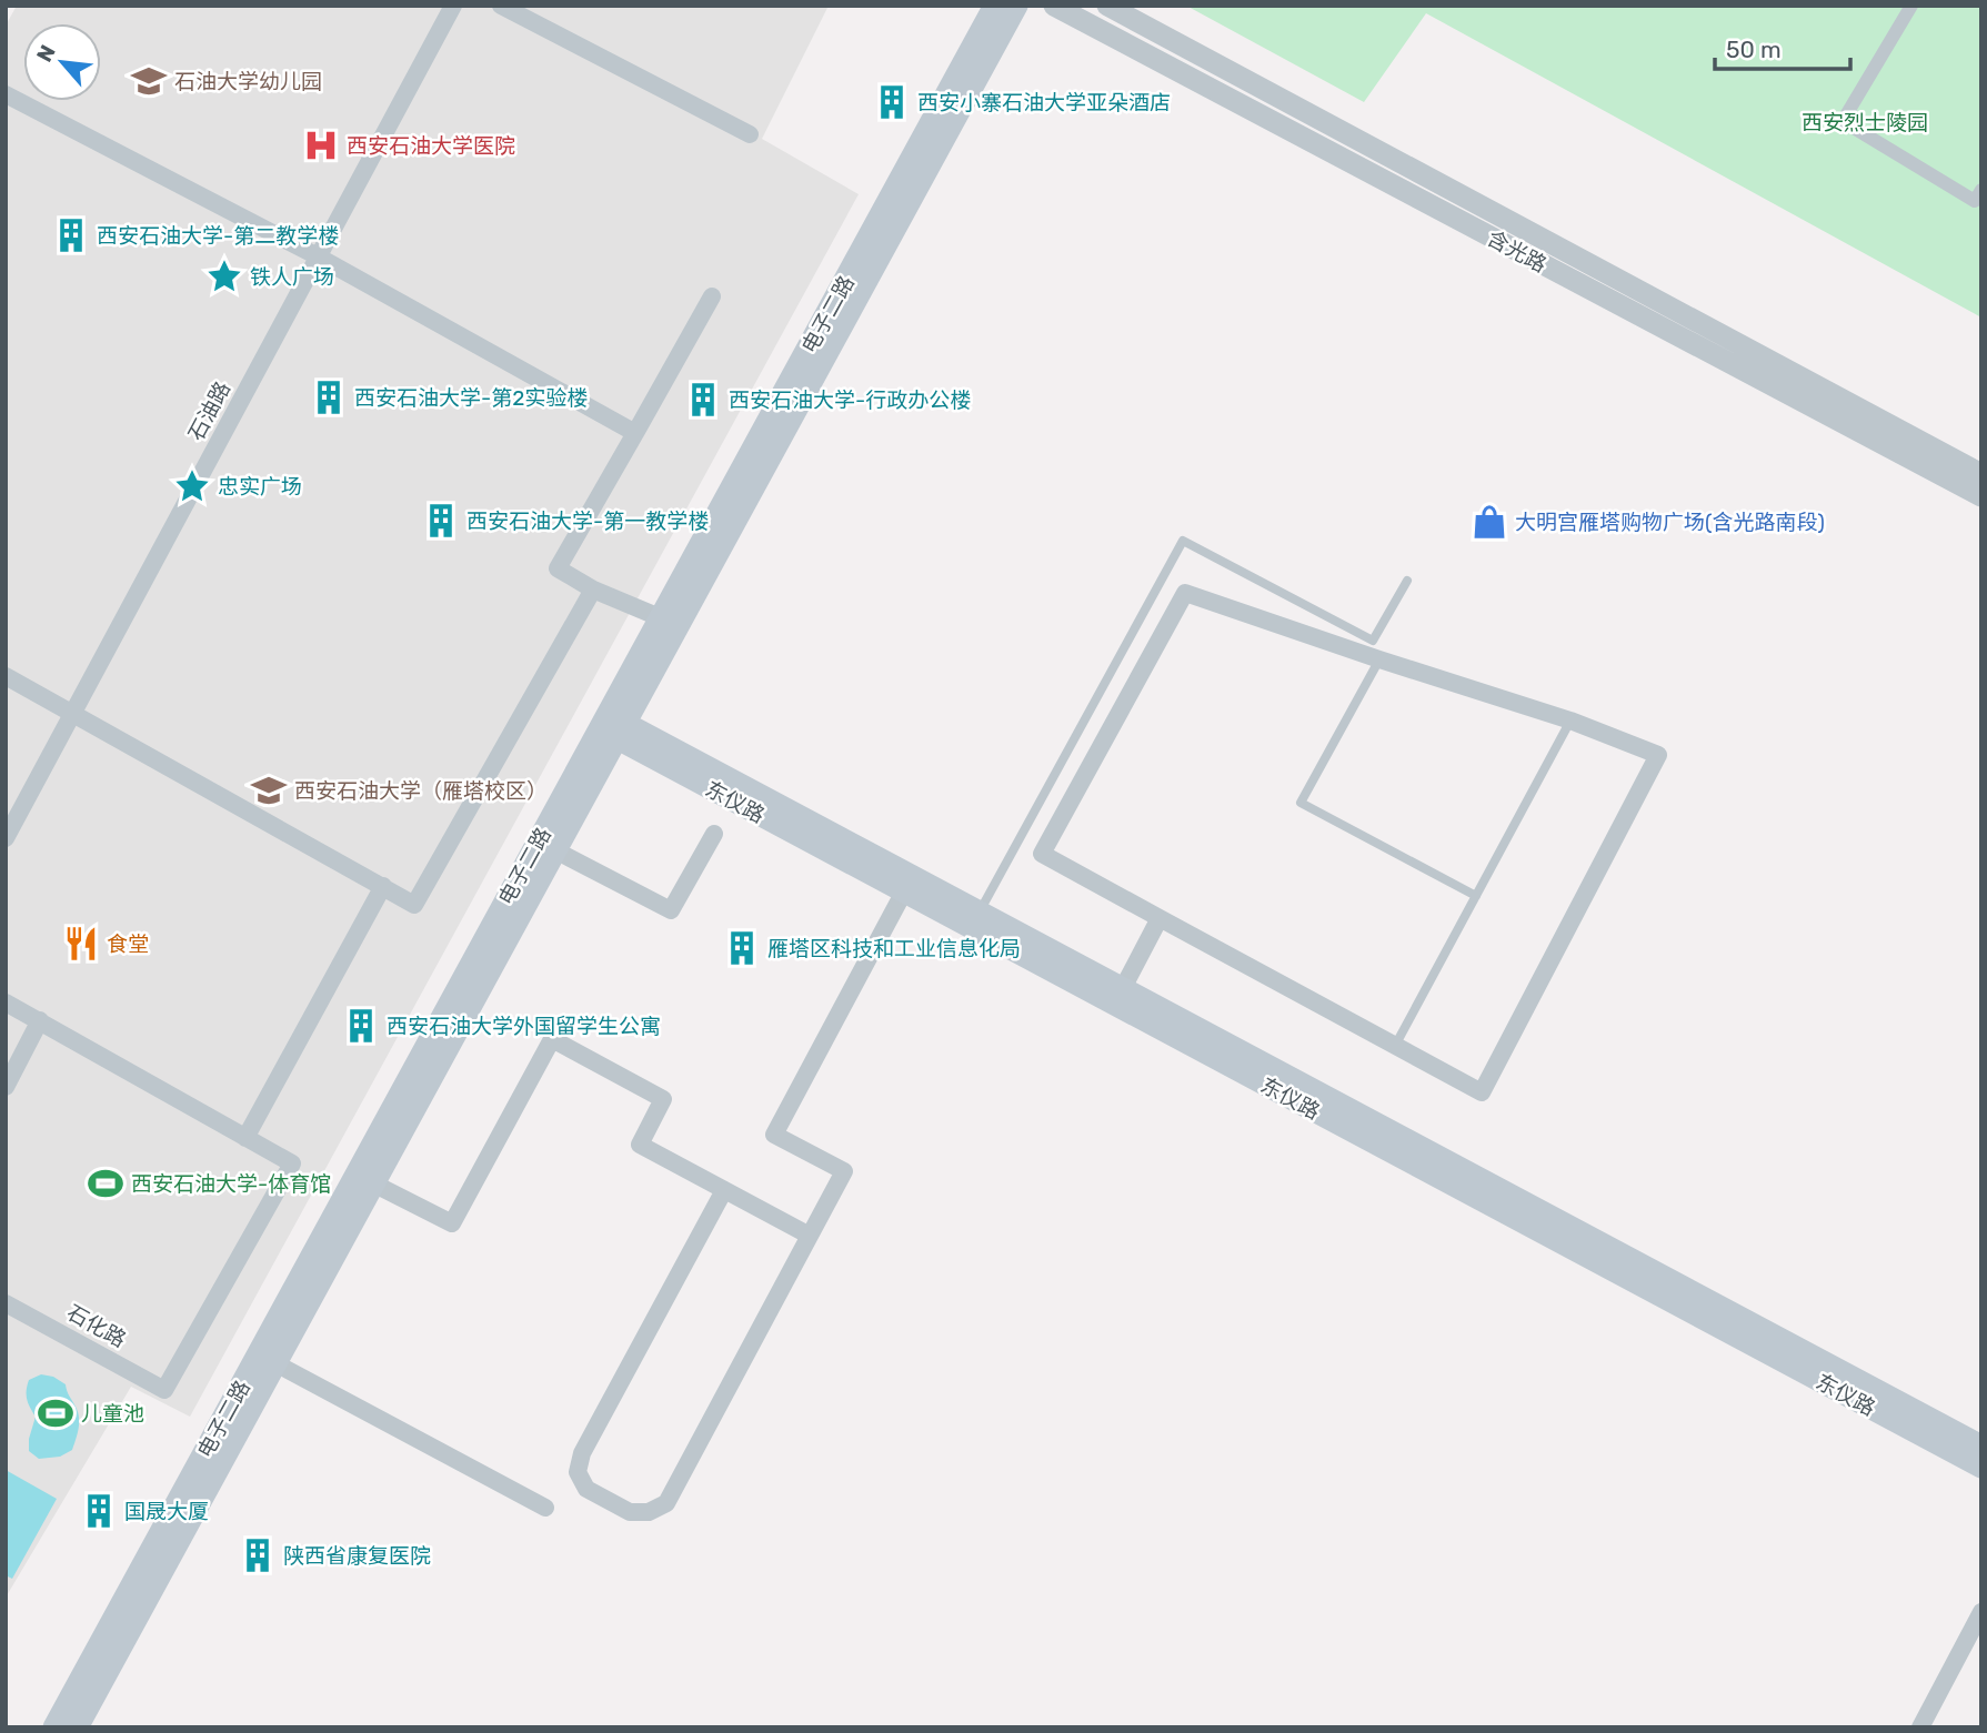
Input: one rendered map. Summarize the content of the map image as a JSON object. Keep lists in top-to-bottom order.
{
  "streets": {
    "main road": ["电子二路", "东仪路"],
    "street": ["含光路", "石油路", "石化路"]
  },
  "crossings": [
    ["电子二路", "东仪路"]
  ],
  "parks": ["西安烈士陵园"],
  "places": {
    "school or university": ["石油大学幼儿园", "西安石油大学（雁塔校区）"],
    "building": [
      "西安小寨石油大学亚朵酒店",
      "西安石油大学-第二教学楼",
      "西安石油大学-第2实验楼",
      "西安石油大学-行政办公楼",
      "西安石油大学-第一教学楼",
      "雁塔区科技和工业信息化局",
      "西安石油大学外国留学生公寓",
      "国晟大厦",
      "陕西省康复医院"
    ],
    "hospital": ["西安石油大学医院"],
    "place": ["铁人广场", "忠实广场"],
    "shop": ["大明宫雁塔购物广场(含光路南段)"],
    "restaurant": ["食堂"],
    "sports": ["西安石油大学-体育馆", "儿童池"]
  },
  "scale_bar": "50 m",
  "north": "top left"
}
